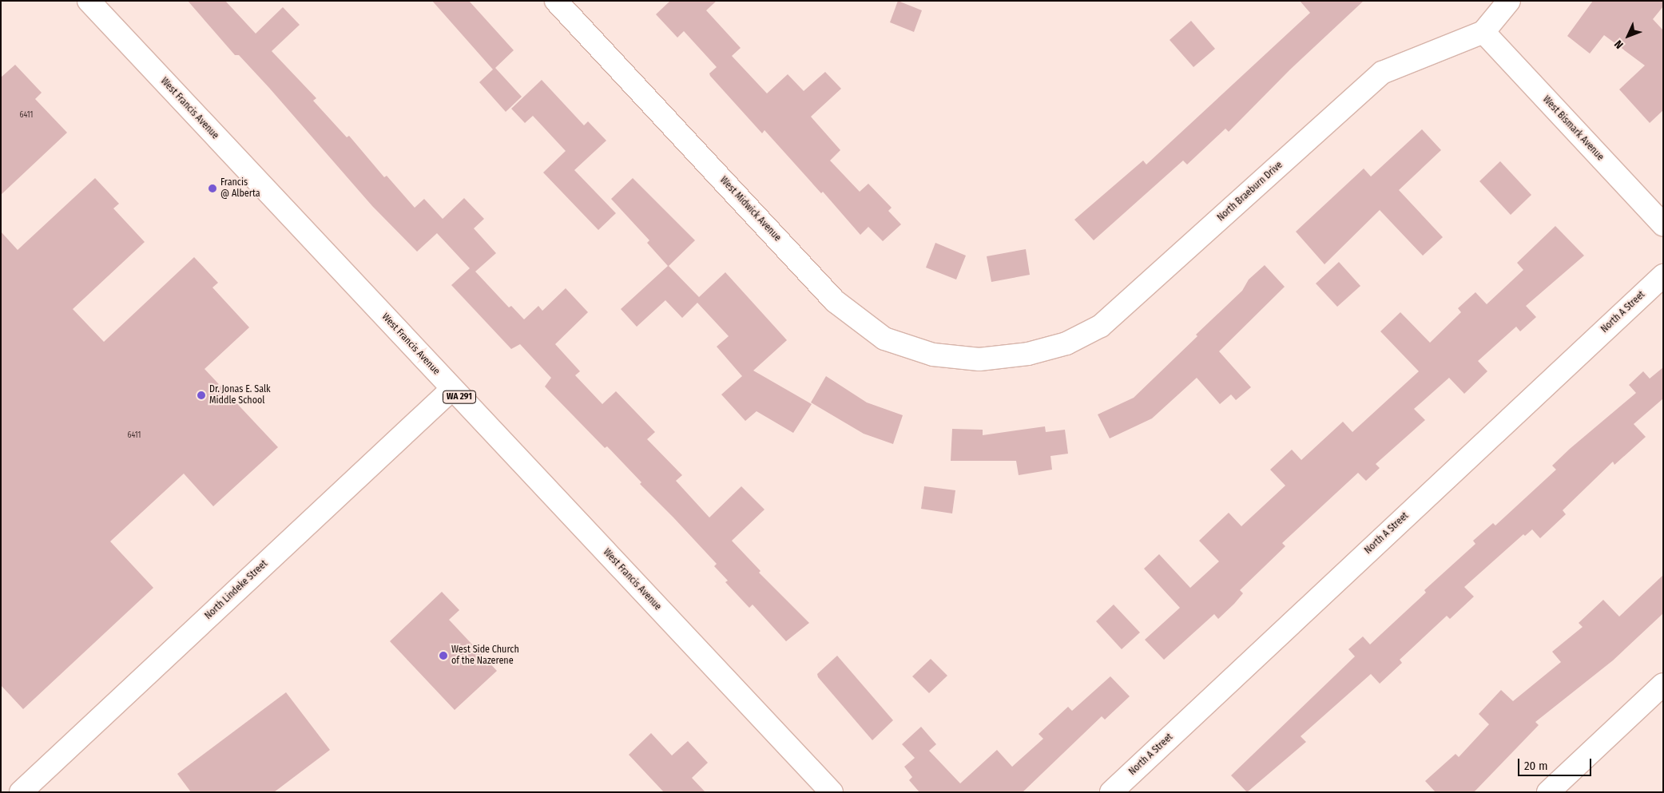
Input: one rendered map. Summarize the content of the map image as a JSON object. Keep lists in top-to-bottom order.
{
  "streets": {
    "street": [
      "West Francis Avenue",
      "West Bismark Avenue",
      "North Braeburn Drive",
      "West Midwick Avenue",
      "North A Street",
      "WA 291",
      "North Lindeke Street"
    ]
  },
  "crossings": [
    ["West Francis Avenue", "North Lindeke Street"],
    ["West Bismark Avenue", "North Braeburn Drive"],
    ["North Braeburn Drive", "West Midwick Avenue"]
  ],
  "places": ["Francis @ Alberta", "Dr. Jonas E. Salk Middle School", "West Side Church of the Nazerene"],
  "house_numbers": ["6411", "6411"],
  "scale_bar": "20 m",
  "north": "bottom left"
}
